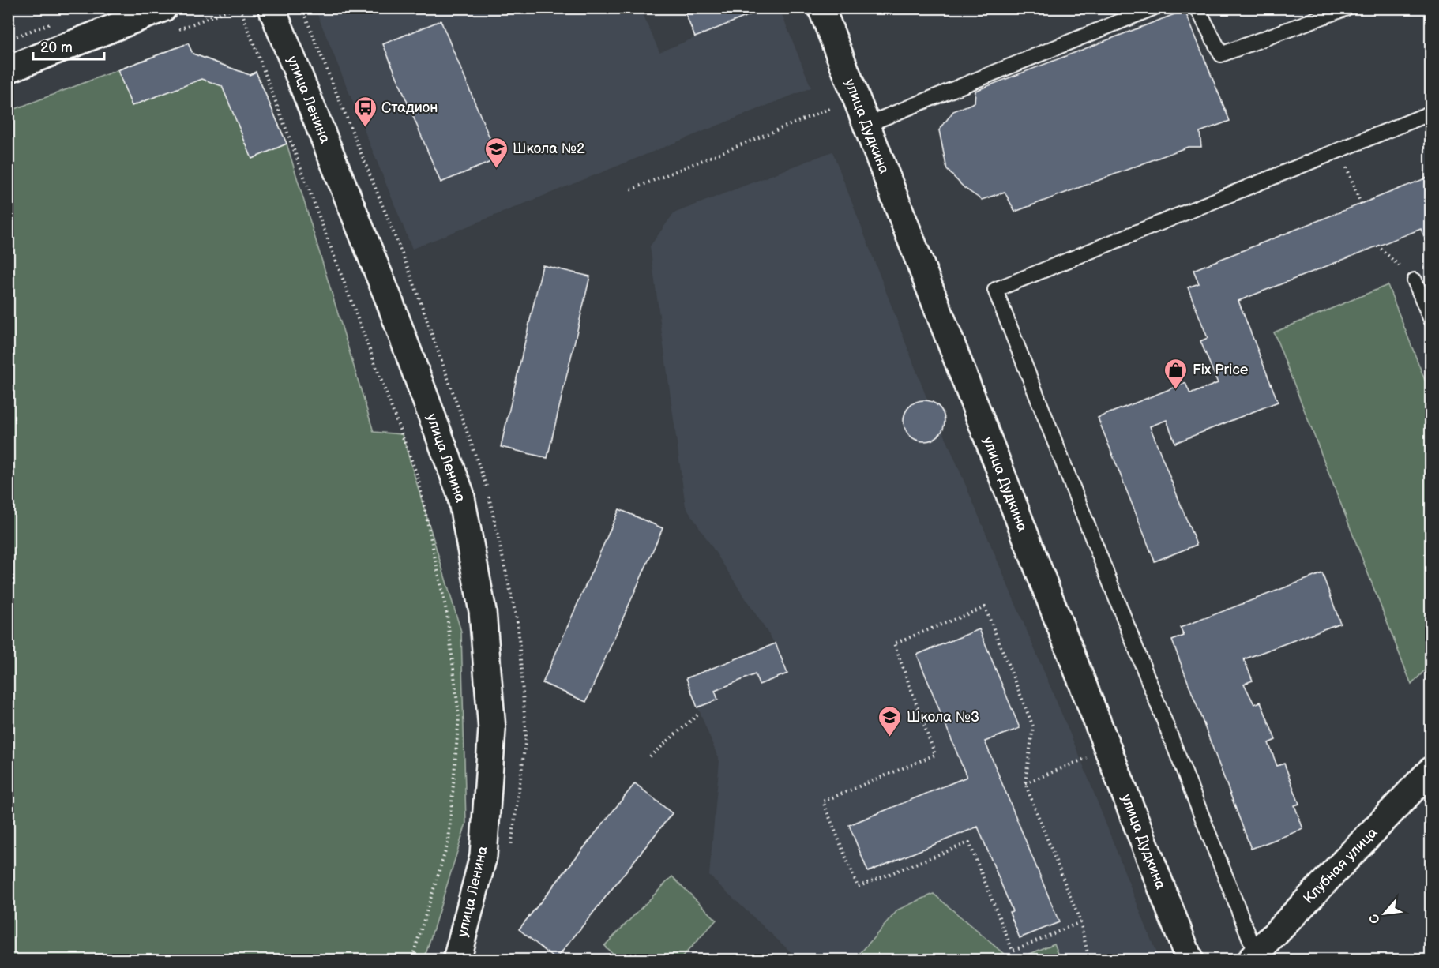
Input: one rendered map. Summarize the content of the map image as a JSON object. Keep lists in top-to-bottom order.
{
  "streets": {
    "street": ["улица Ленина", "улица Дудкина", "Клубная улица"]
  },
  "places": {
    "bus stop": ["Стадион"],
    "school or university": ["Школа №2", "Школа №3"],
    "shop": ["Fix Price"]
  },
  "scale_bar": "20 m",
  "north": "bottom left"
}
